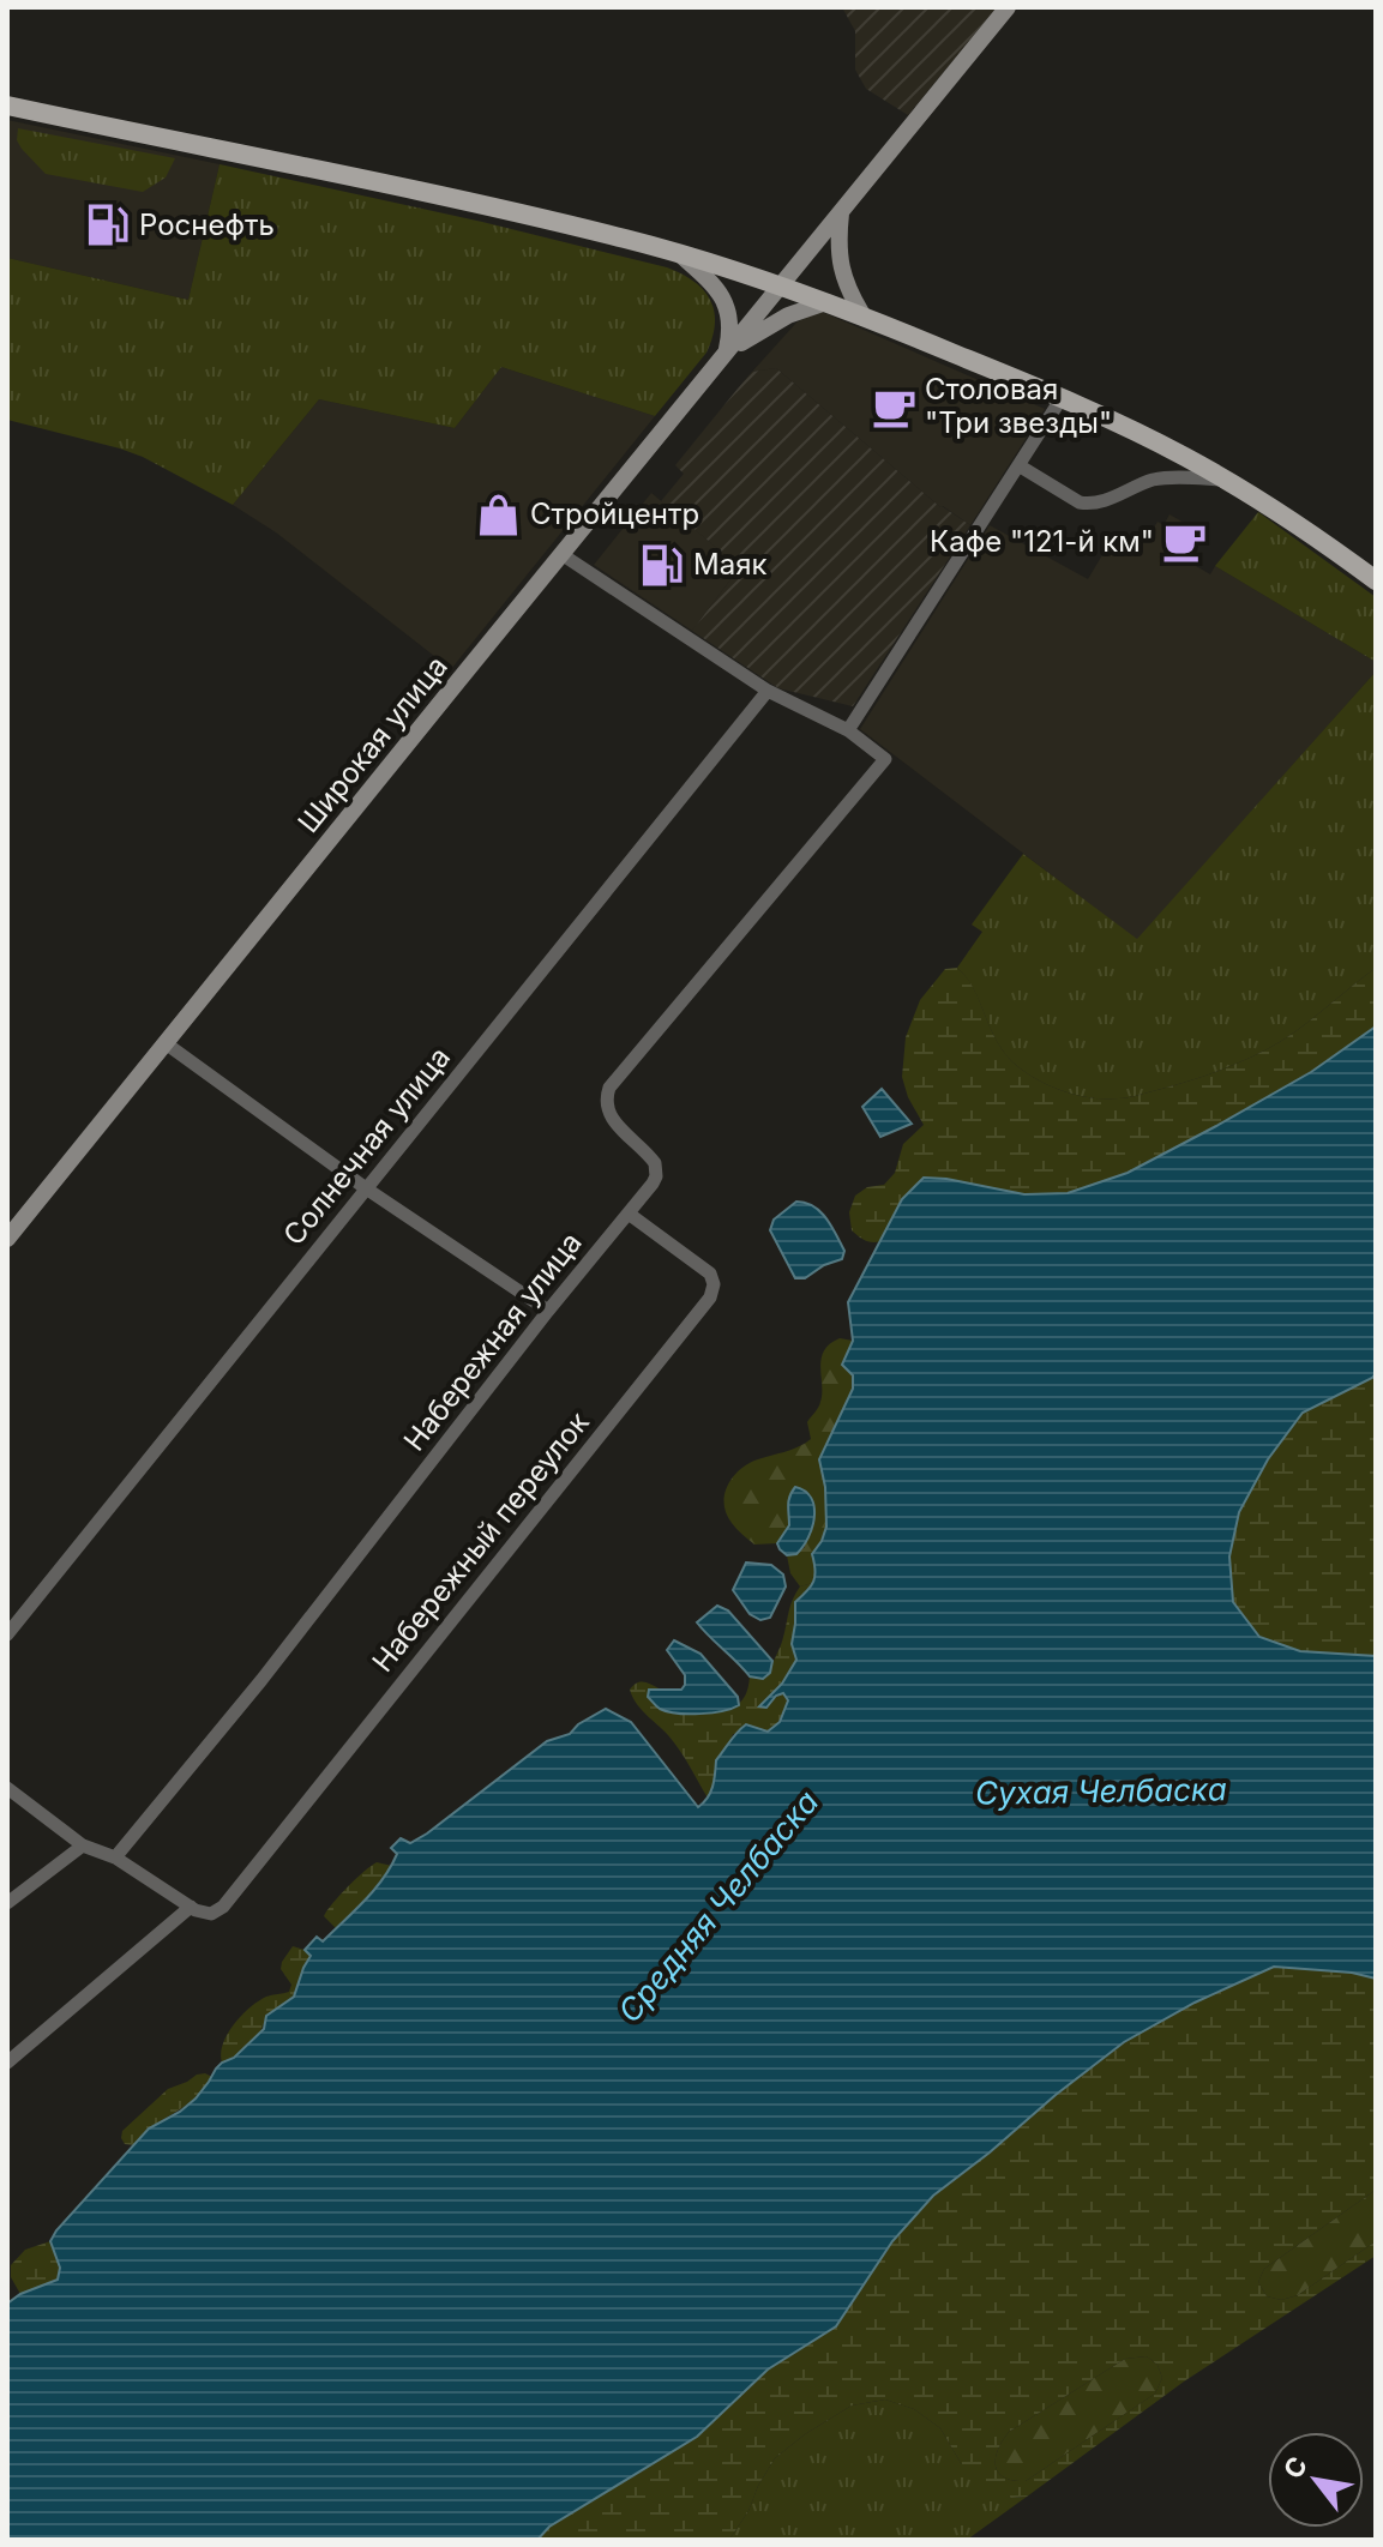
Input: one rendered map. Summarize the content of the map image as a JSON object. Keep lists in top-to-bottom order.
{
  "streets": {
    "street": [
      "Широкая улица",
      "Солнечная улица",
      "Набережная улица",
      "Набережный переулок"
    ]
  },
  "crossings": [
    ["Набережная улица", "Набережный переулок"]
  ],
  "water": ["Сухая Челбаска", "Средняя Челбаска"],
  "places": {
    "fuel station": ["Роснефть", "Маяк"],
    "cafe": ["Столовая \"Три звезды\"", "Кафе \"121-й км\""],
    "shop": ["Стройцентр"]
  },
  "north": "top left"
}
